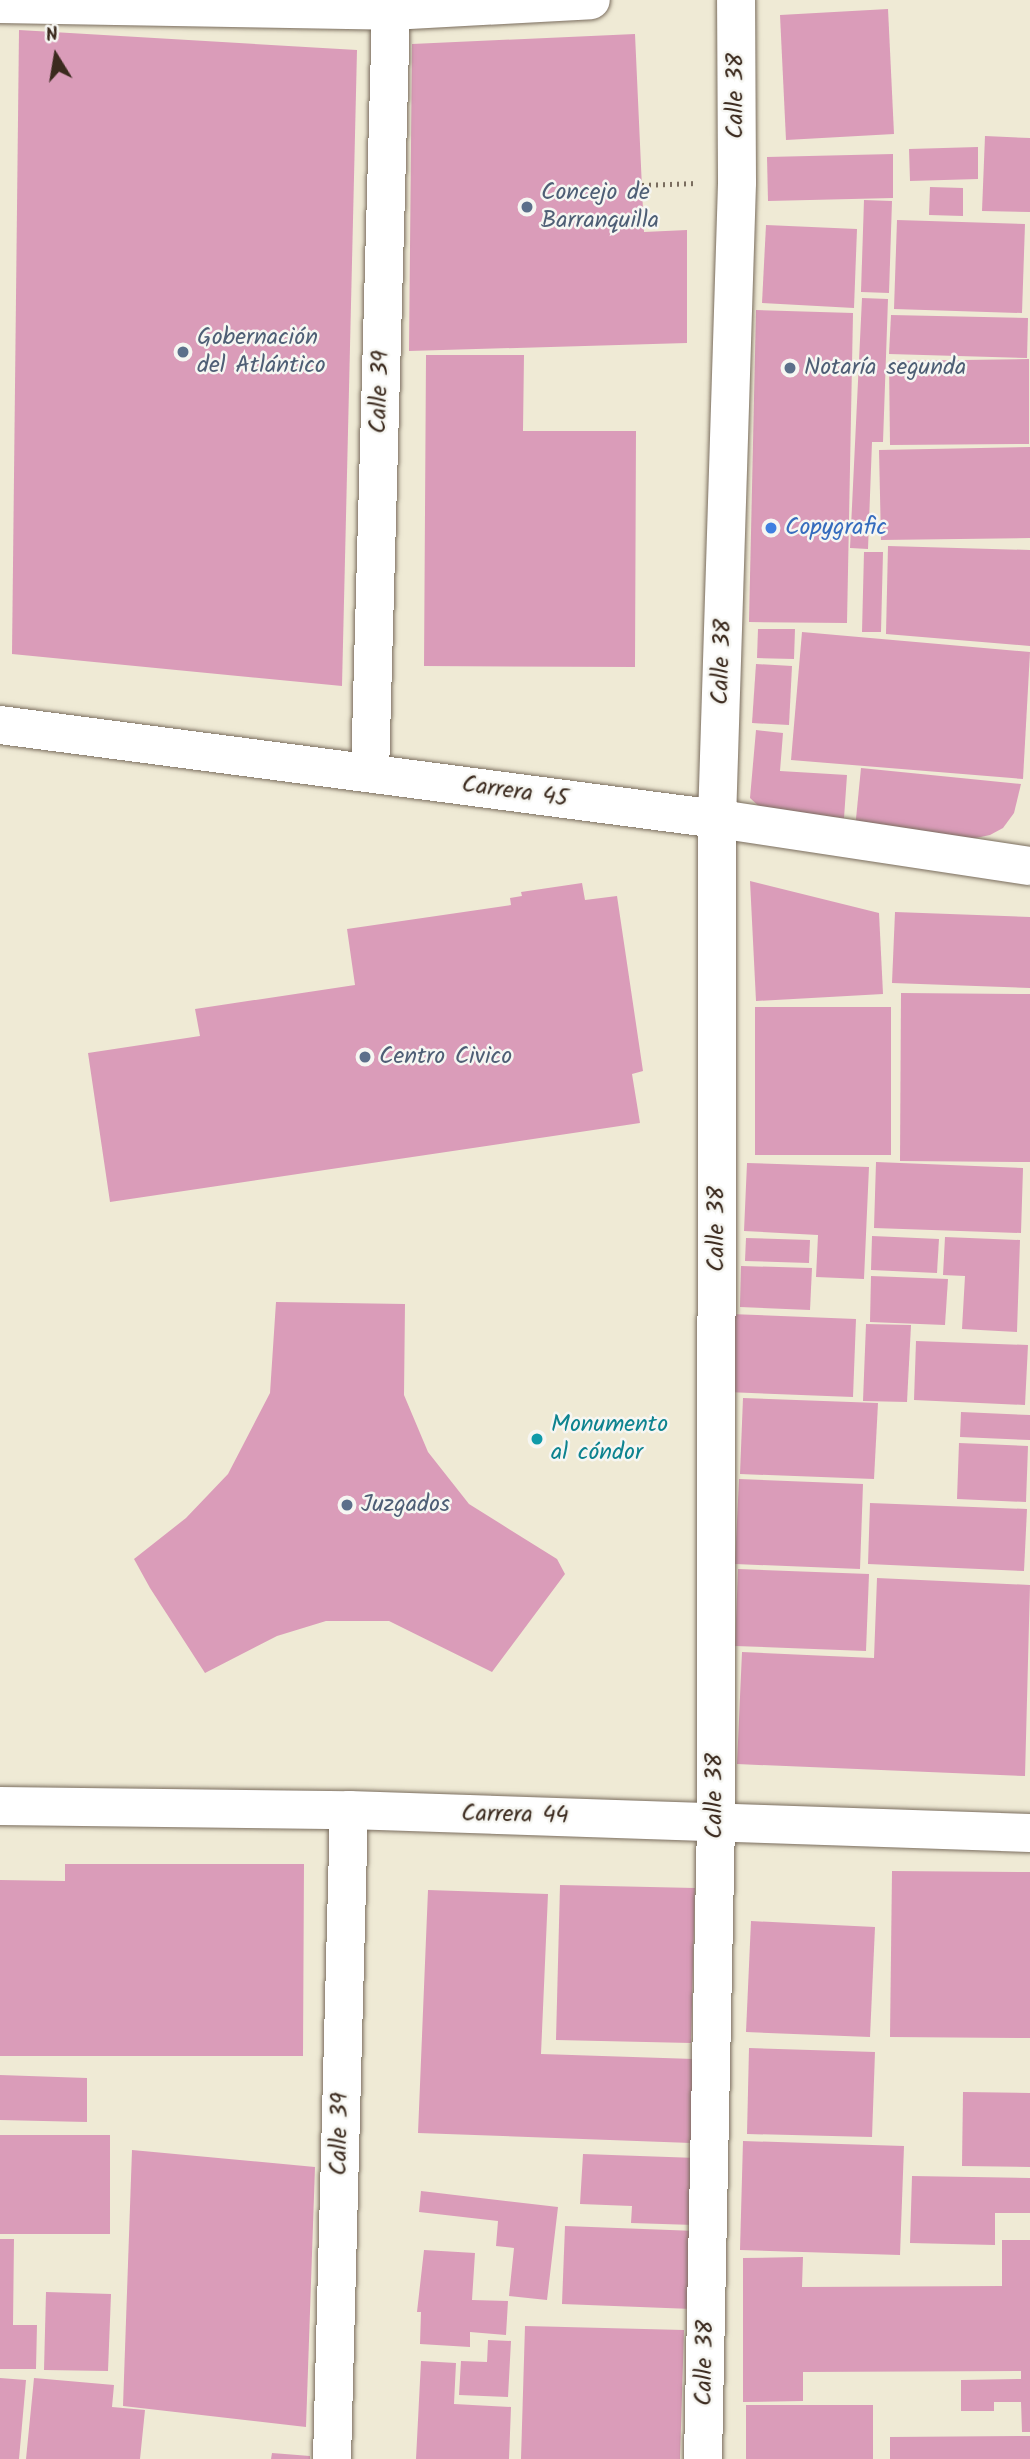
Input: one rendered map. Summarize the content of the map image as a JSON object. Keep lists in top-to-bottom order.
{
  "streets": {
    "street": [
      "Calle 38",
      "Calle 39",
      "Carrera 45",
      "Carrera 44"
    ]
  },
  "crossings": [
    ["Calle 38", "Carrera 45"],
    ["Calle 38", "Carrera 44"],
    ["Calle 39", "Carrera 45"],
    ["Calle 39", "Carrera 44"]
  ],
  "places": [
    "Concejo de Barranquilla",
    "Gobernación del Atlántico",
    "Notaría segunda",
    "Copygrafic",
    "Centro Civico",
    "Monumento al cóndor",
    "Juzgados"
  ],
  "north": "top"
}
